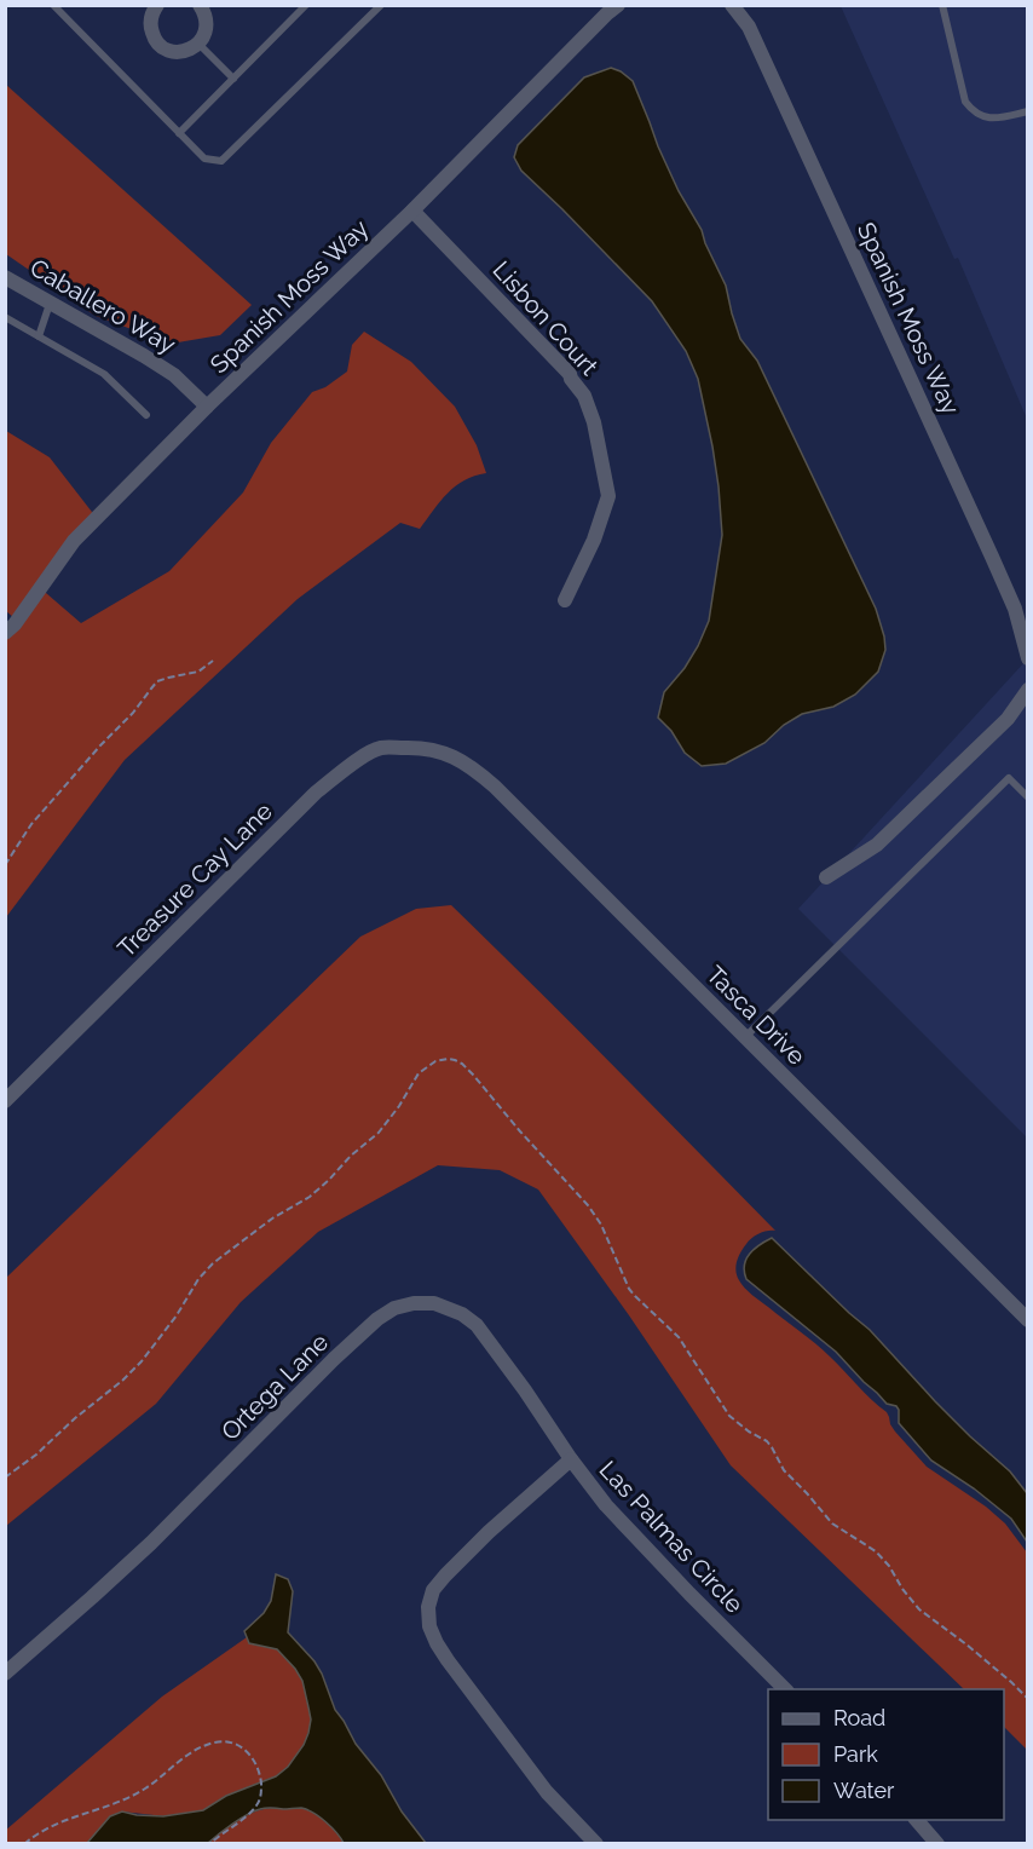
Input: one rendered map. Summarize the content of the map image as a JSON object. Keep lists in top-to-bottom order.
{
  "streets": {
    "street": [
      "Spanish Moss Way",
      "Caballero Way",
      "Lisbon Court",
      "Treasure Cay Lane",
      "Tasca Drive",
      "Ortega Lane",
      "Las Palmas Circle"
    ]
  },
  "crossings": [
    ["Spanish Moss Way", "Caballero Way"],
    ["Spanish Moss Way", "Lisbon Court"],
    ["Treasure Cay Lane", "Tasca Drive"],
    ["Ortega Lane", "Las Palmas Circle"]
  ],
  "legend": ["Road", "Park", "Water"]
}
